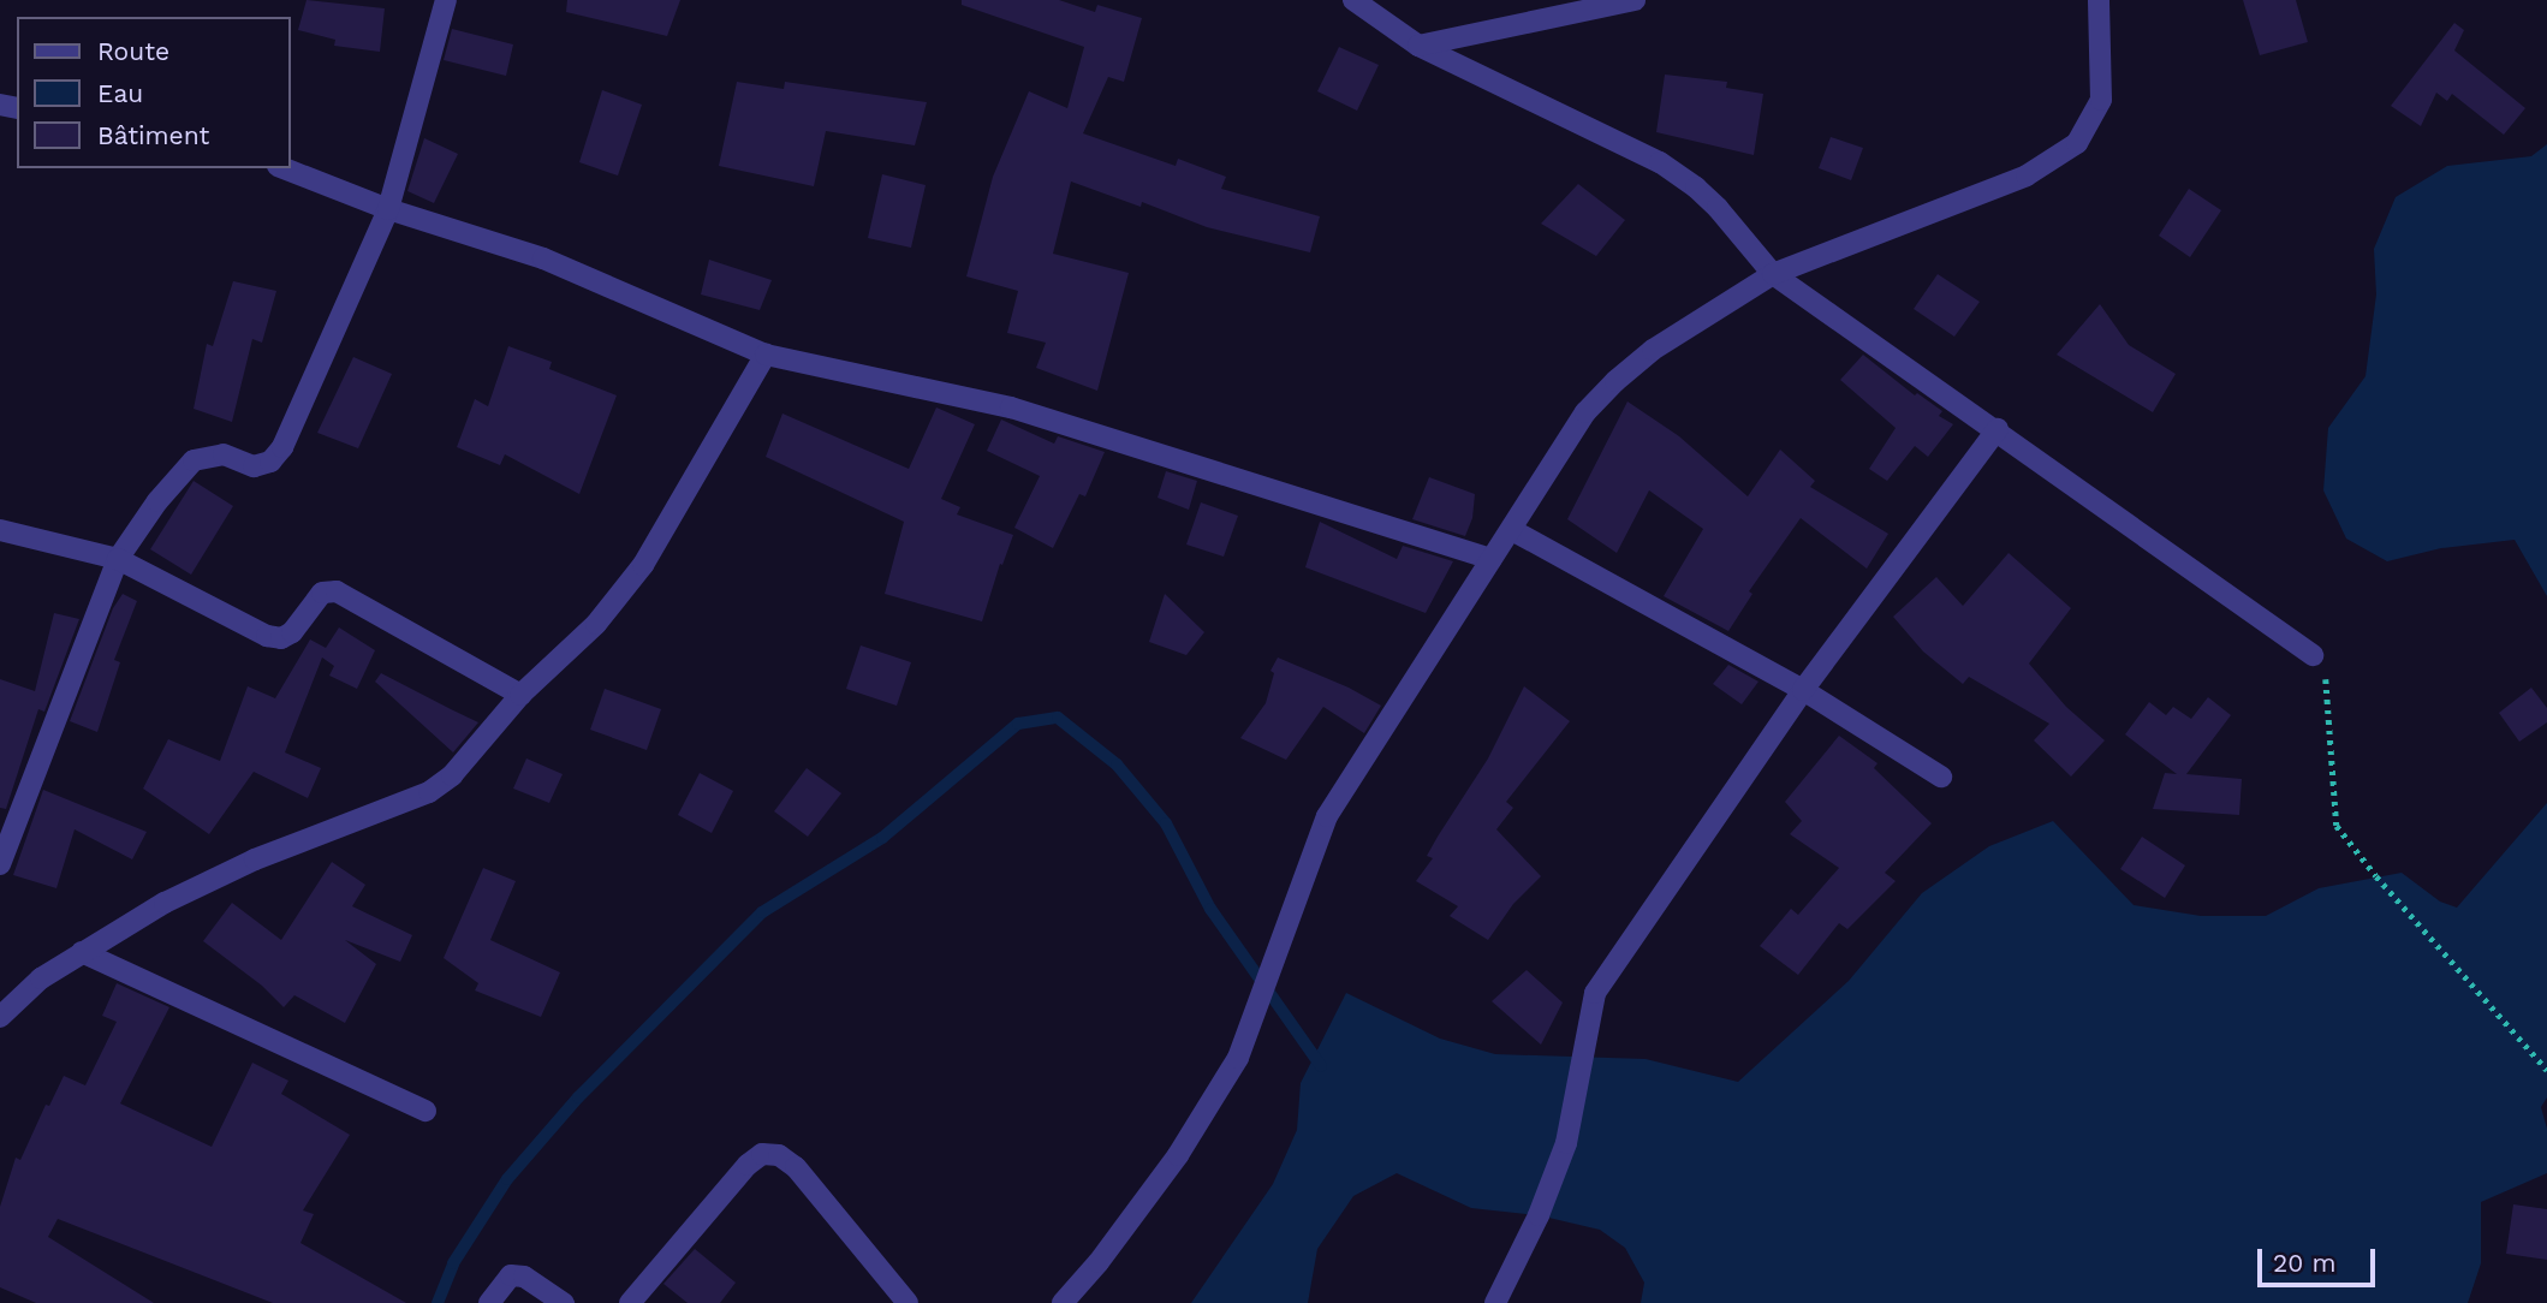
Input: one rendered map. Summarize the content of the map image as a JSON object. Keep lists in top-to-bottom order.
{
  "legend": ["Route", "Eau", "Bâtiment"],
  "scale_bar": "20 m"
}
